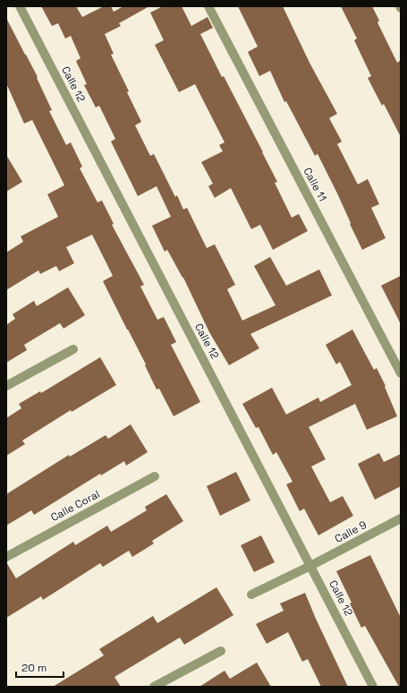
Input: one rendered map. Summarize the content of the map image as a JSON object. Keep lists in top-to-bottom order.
{
  "streets": {
    "street": [
      "Calle 12",
      "Calle 11",
      "Calle Coral",
      "Calle 9"
    ]
  },
  "crossings": [
    ["Calle 12", "Calle 9"]
  ],
  "scale_bar": "20 m"
}
